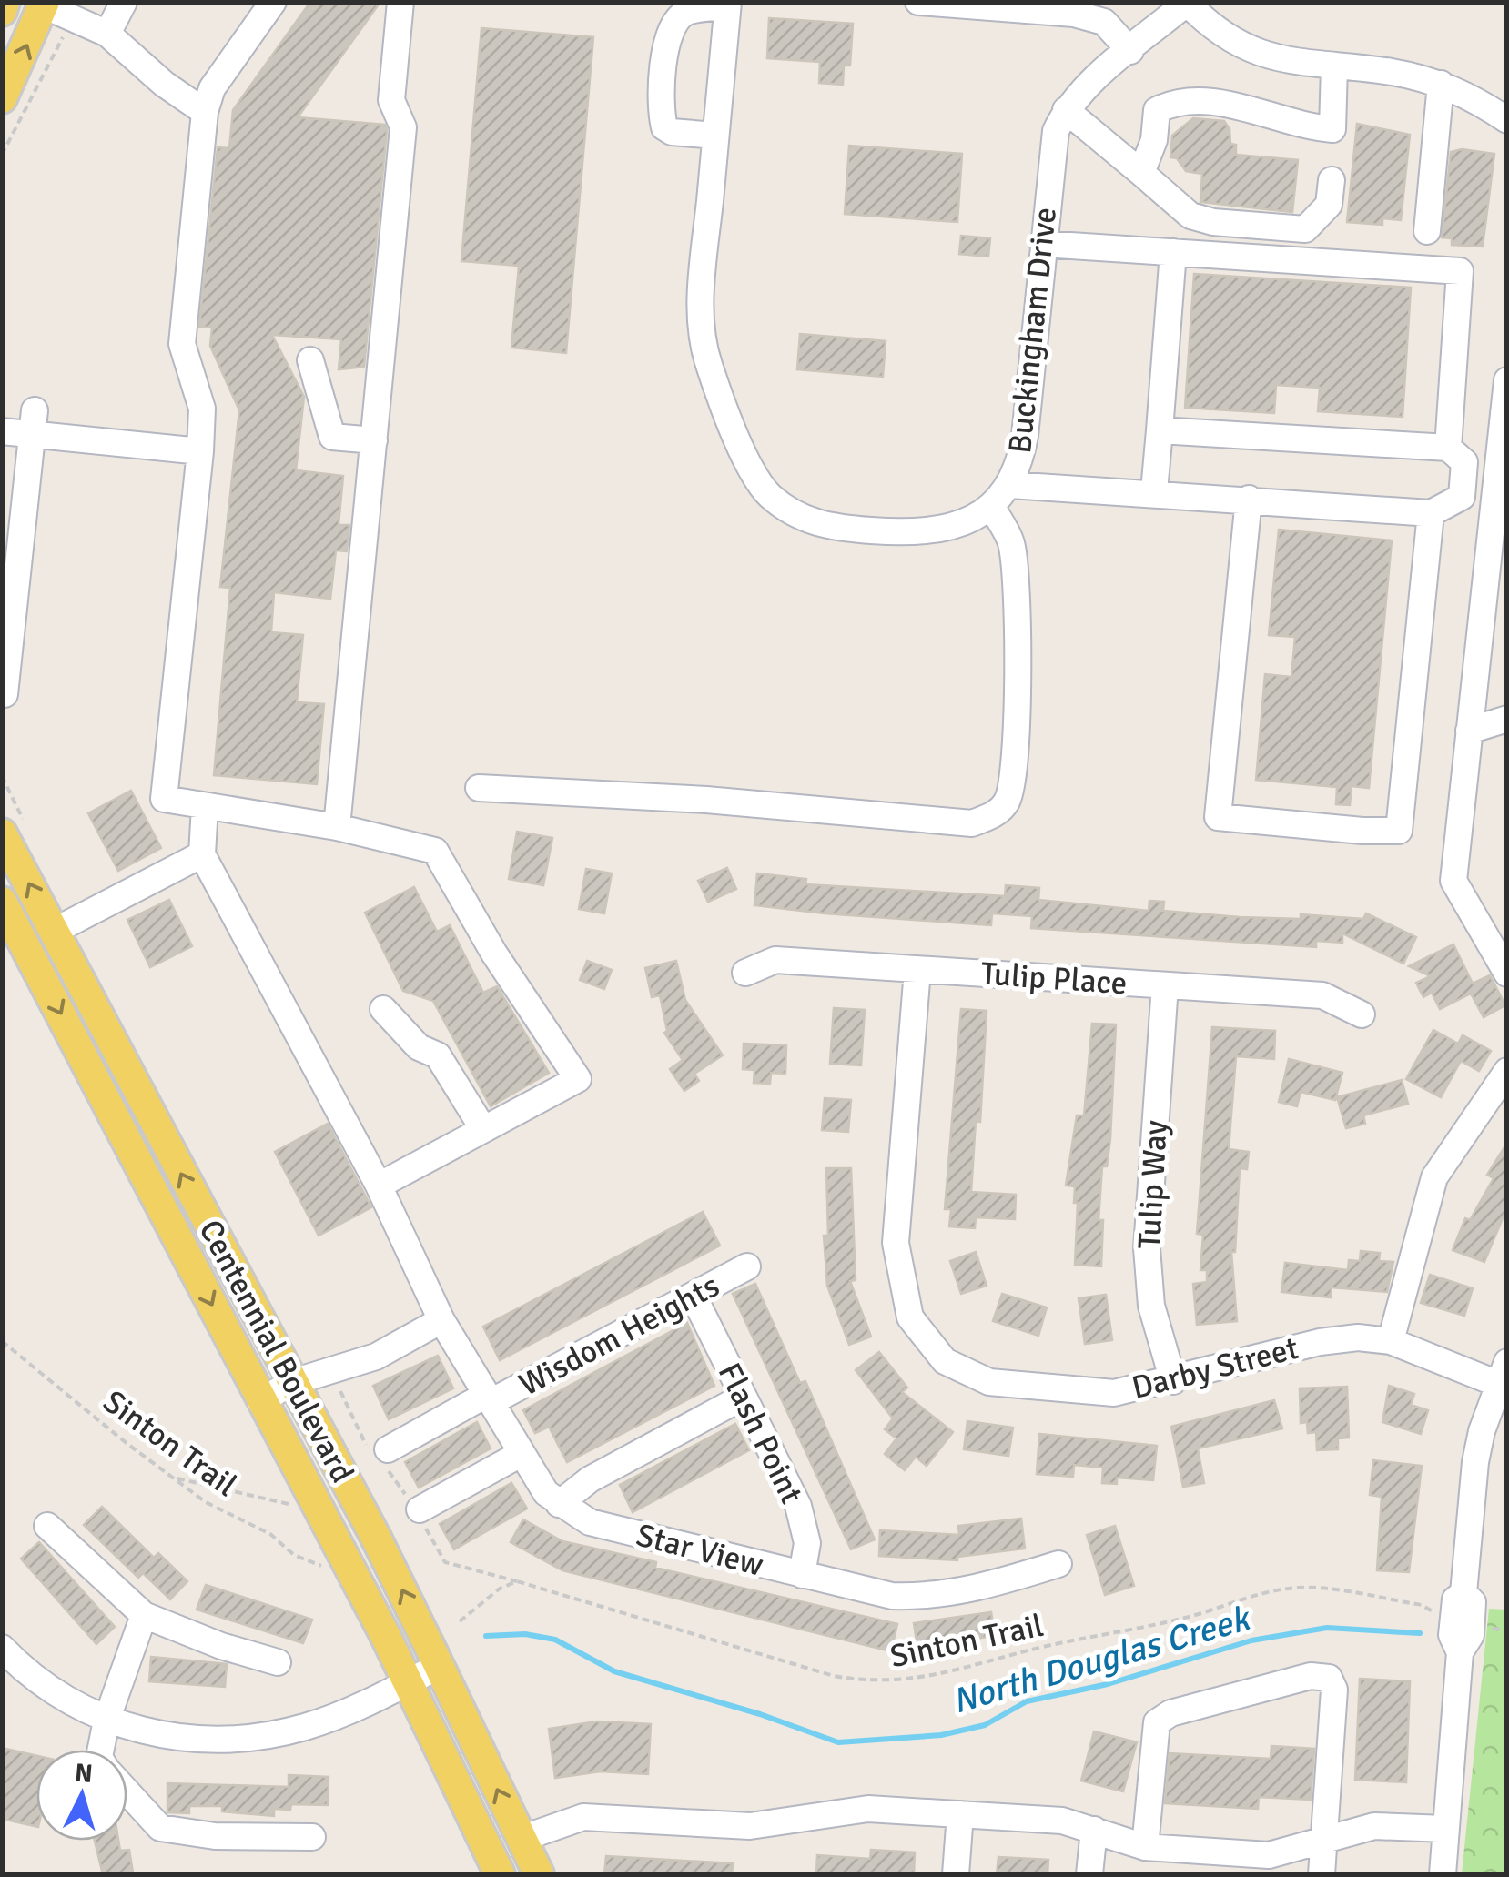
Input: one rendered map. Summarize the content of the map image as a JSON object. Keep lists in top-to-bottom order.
{
  "streets": {
    "main road": ["Centennial Boulevard"],
    "street": [
      "Buckingham Drive",
      "Tulip Place",
      "Tulip Way",
      "Wisdom Heights",
      "Darby Street",
      "Flash Point",
      "Star View"
    ],
    "path": ["Sinton Trail"]
  },
  "crossings": [
    ["Tulip Place", "Tulip Way"],
    ["Tulip Place", "Darby Street"],
    ["Tulip Way", "Darby Street"],
    ["Wisdom Heights", "Flash Point"],
    ["Wisdom Heights", "Star View"],
    ["Flash Point", "Star View"]
  ],
  "water": ["North Douglas Creek"],
  "north": "top"
}
